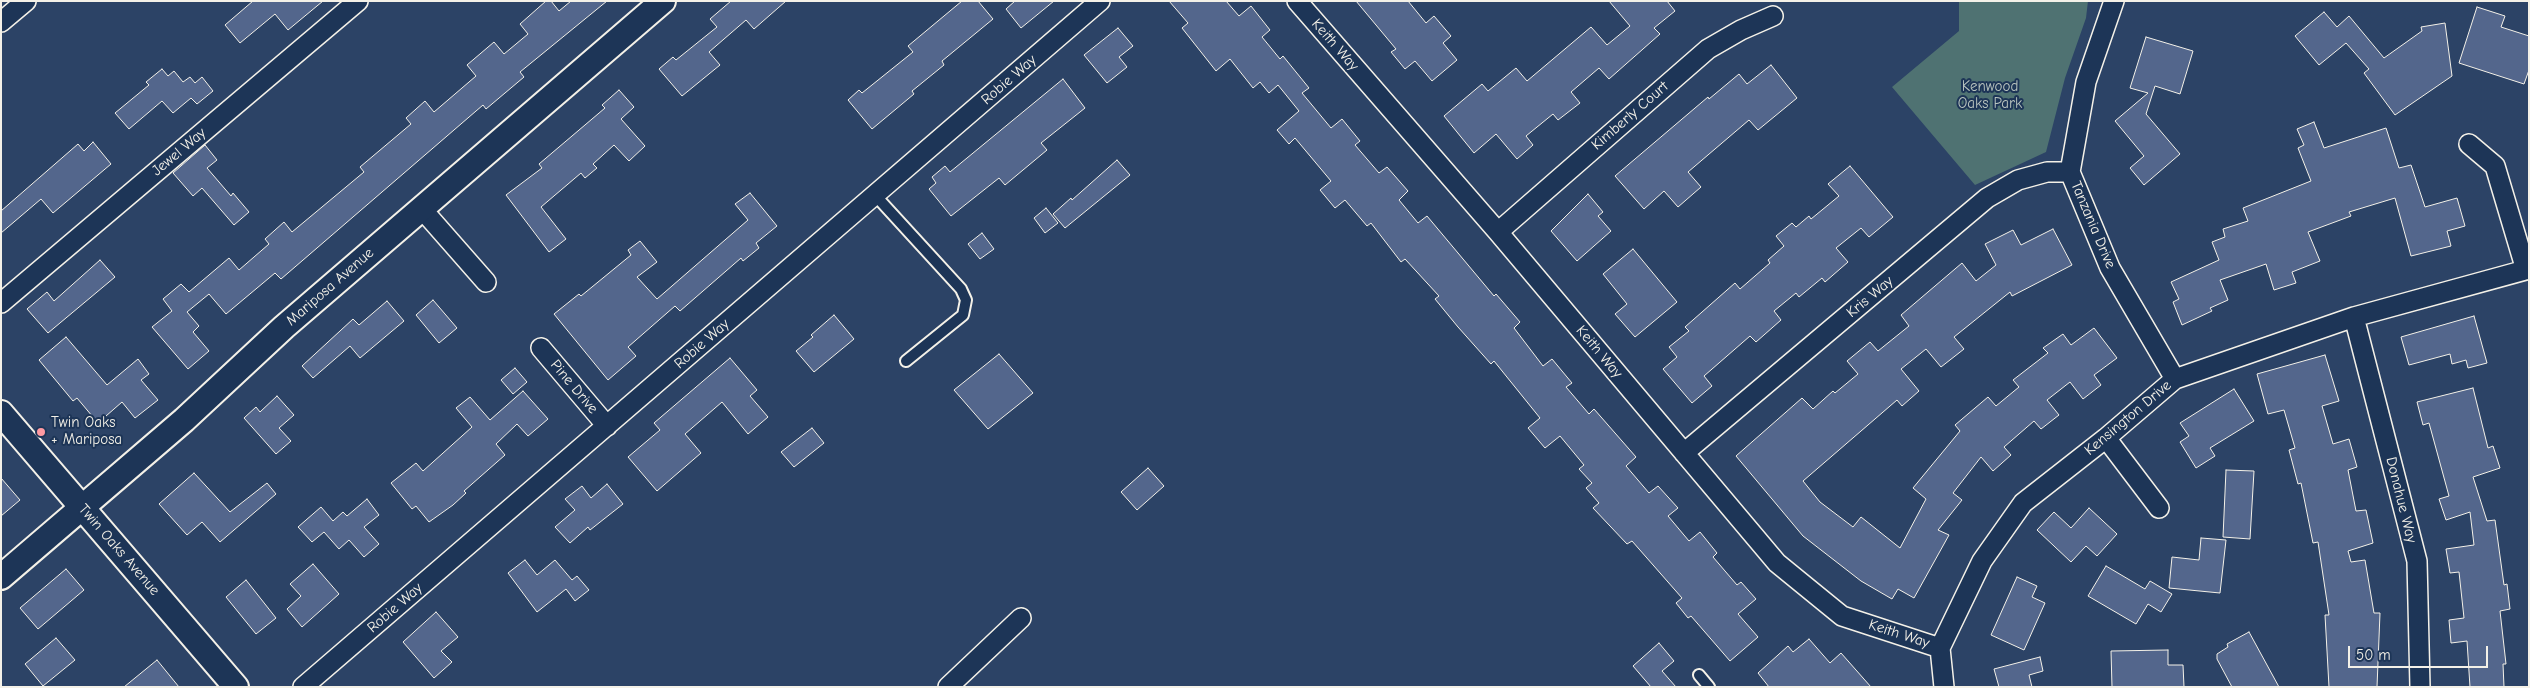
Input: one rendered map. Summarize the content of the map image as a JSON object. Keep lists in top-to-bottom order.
{
  "streets": {
    "street": [
      "Keith Way",
      "Robie Way",
      "Kimberly Court",
      "Jewel Way",
      "Tanzania Drive",
      "Mariposa Avenue",
      "Kris Way",
      "Pine Drive",
      "Kensington Drive",
      "Donahue Way",
      "Twin Oaks Avenue"
    ]
  },
  "crossings": [
    ["Keith Way", "Kimberly Court"],
    ["Keith Way", "Kris Way"],
    ["Keith Way", "Kensington Drive"],
    ["Robie Way", "Pine Drive"],
    ["Tanzania Drive", "Kris Way"],
    ["Tanzania Drive", "Kensington Drive"],
    ["Mariposa Avenue", "Twin Oaks Avenue"],
    ["Kensington Drive", "Donahue Way"]
  ],
  "parks": ["Kenwood Oaks Park"],
  "places": ["Twin Oaks + Mariposa"],
  "scale_bar": "50 m"
}
